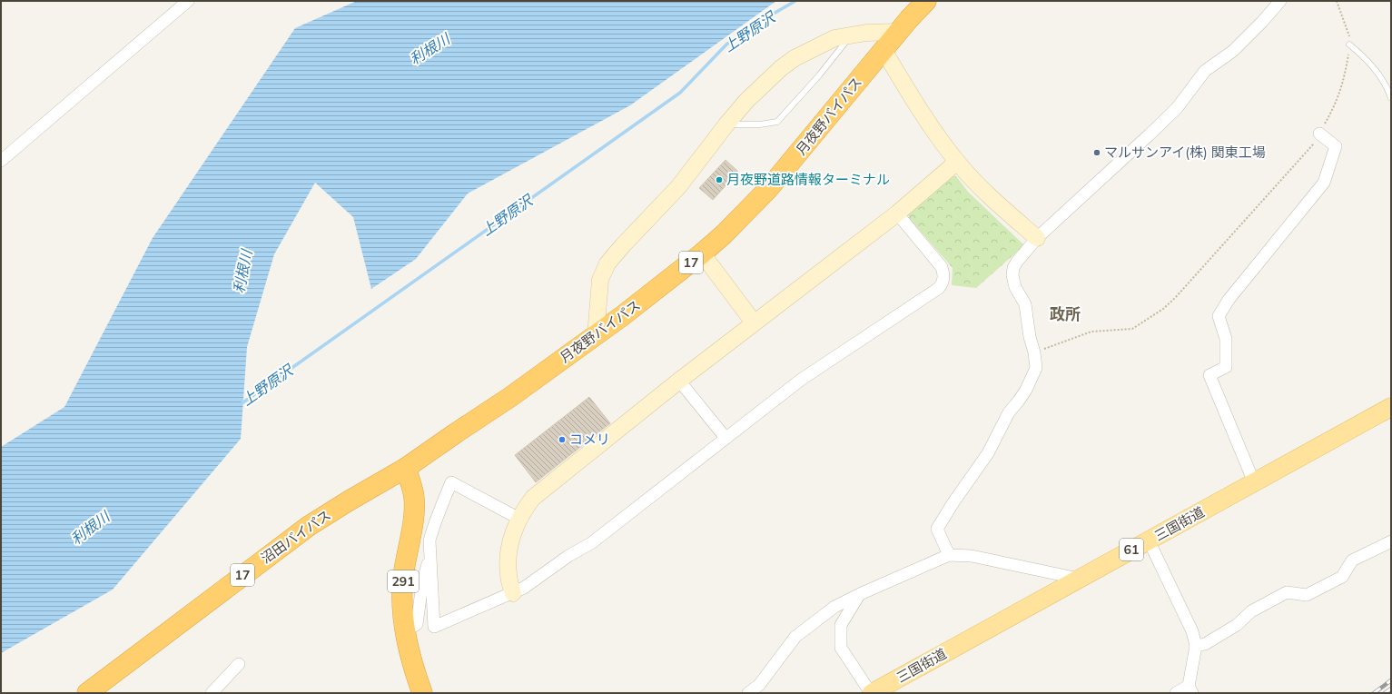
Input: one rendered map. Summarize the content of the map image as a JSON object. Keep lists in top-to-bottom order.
{
  "streets": {
    "highway": [
      "月夜野バイパス",
      "17",
      "沼田バイパス",
      "291"
    ],
    "main road": ["三国街道", "61"]
  },
  "crossings": [
    ["月夜野バイパス", "沼田バイパス"],
    ["月夜野バイパス", "291"],
    ["沼田バイパス", "291"]
  ],
  "districts": ["政所"],
  "water": ["上野原沢", "利根川"],
  "places": ["マルサンアイ(株) 関東工場", "月夜野道路情報ターミナル", "コメリ"]
}
